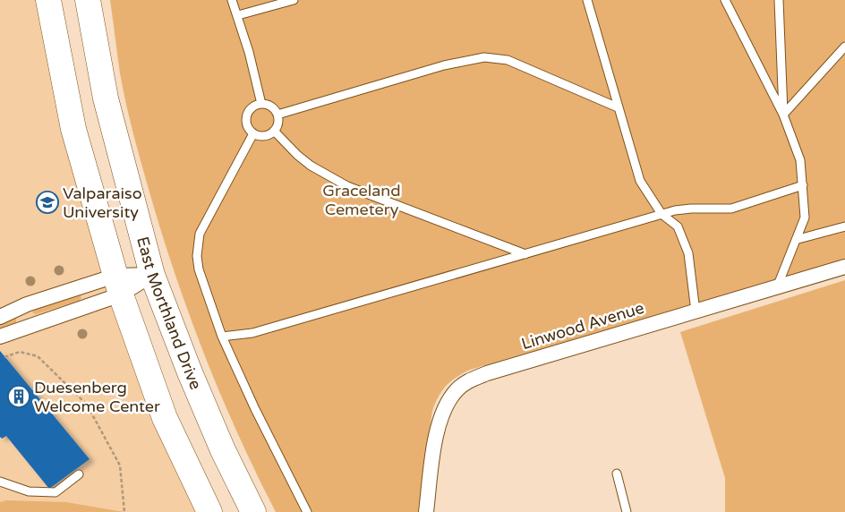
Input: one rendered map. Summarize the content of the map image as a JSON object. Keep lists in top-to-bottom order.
{
  "streets": {
    "highway": ["East Morthland Drive"],
    "street": ["Linwood Avenue"]
  },
  "parks": ["Graceland Cemetery"],
  "places": {
    "school or university": ["Valparaiso University"],
    "building": ["Duesenberg Welcome Center"]
  }
}
